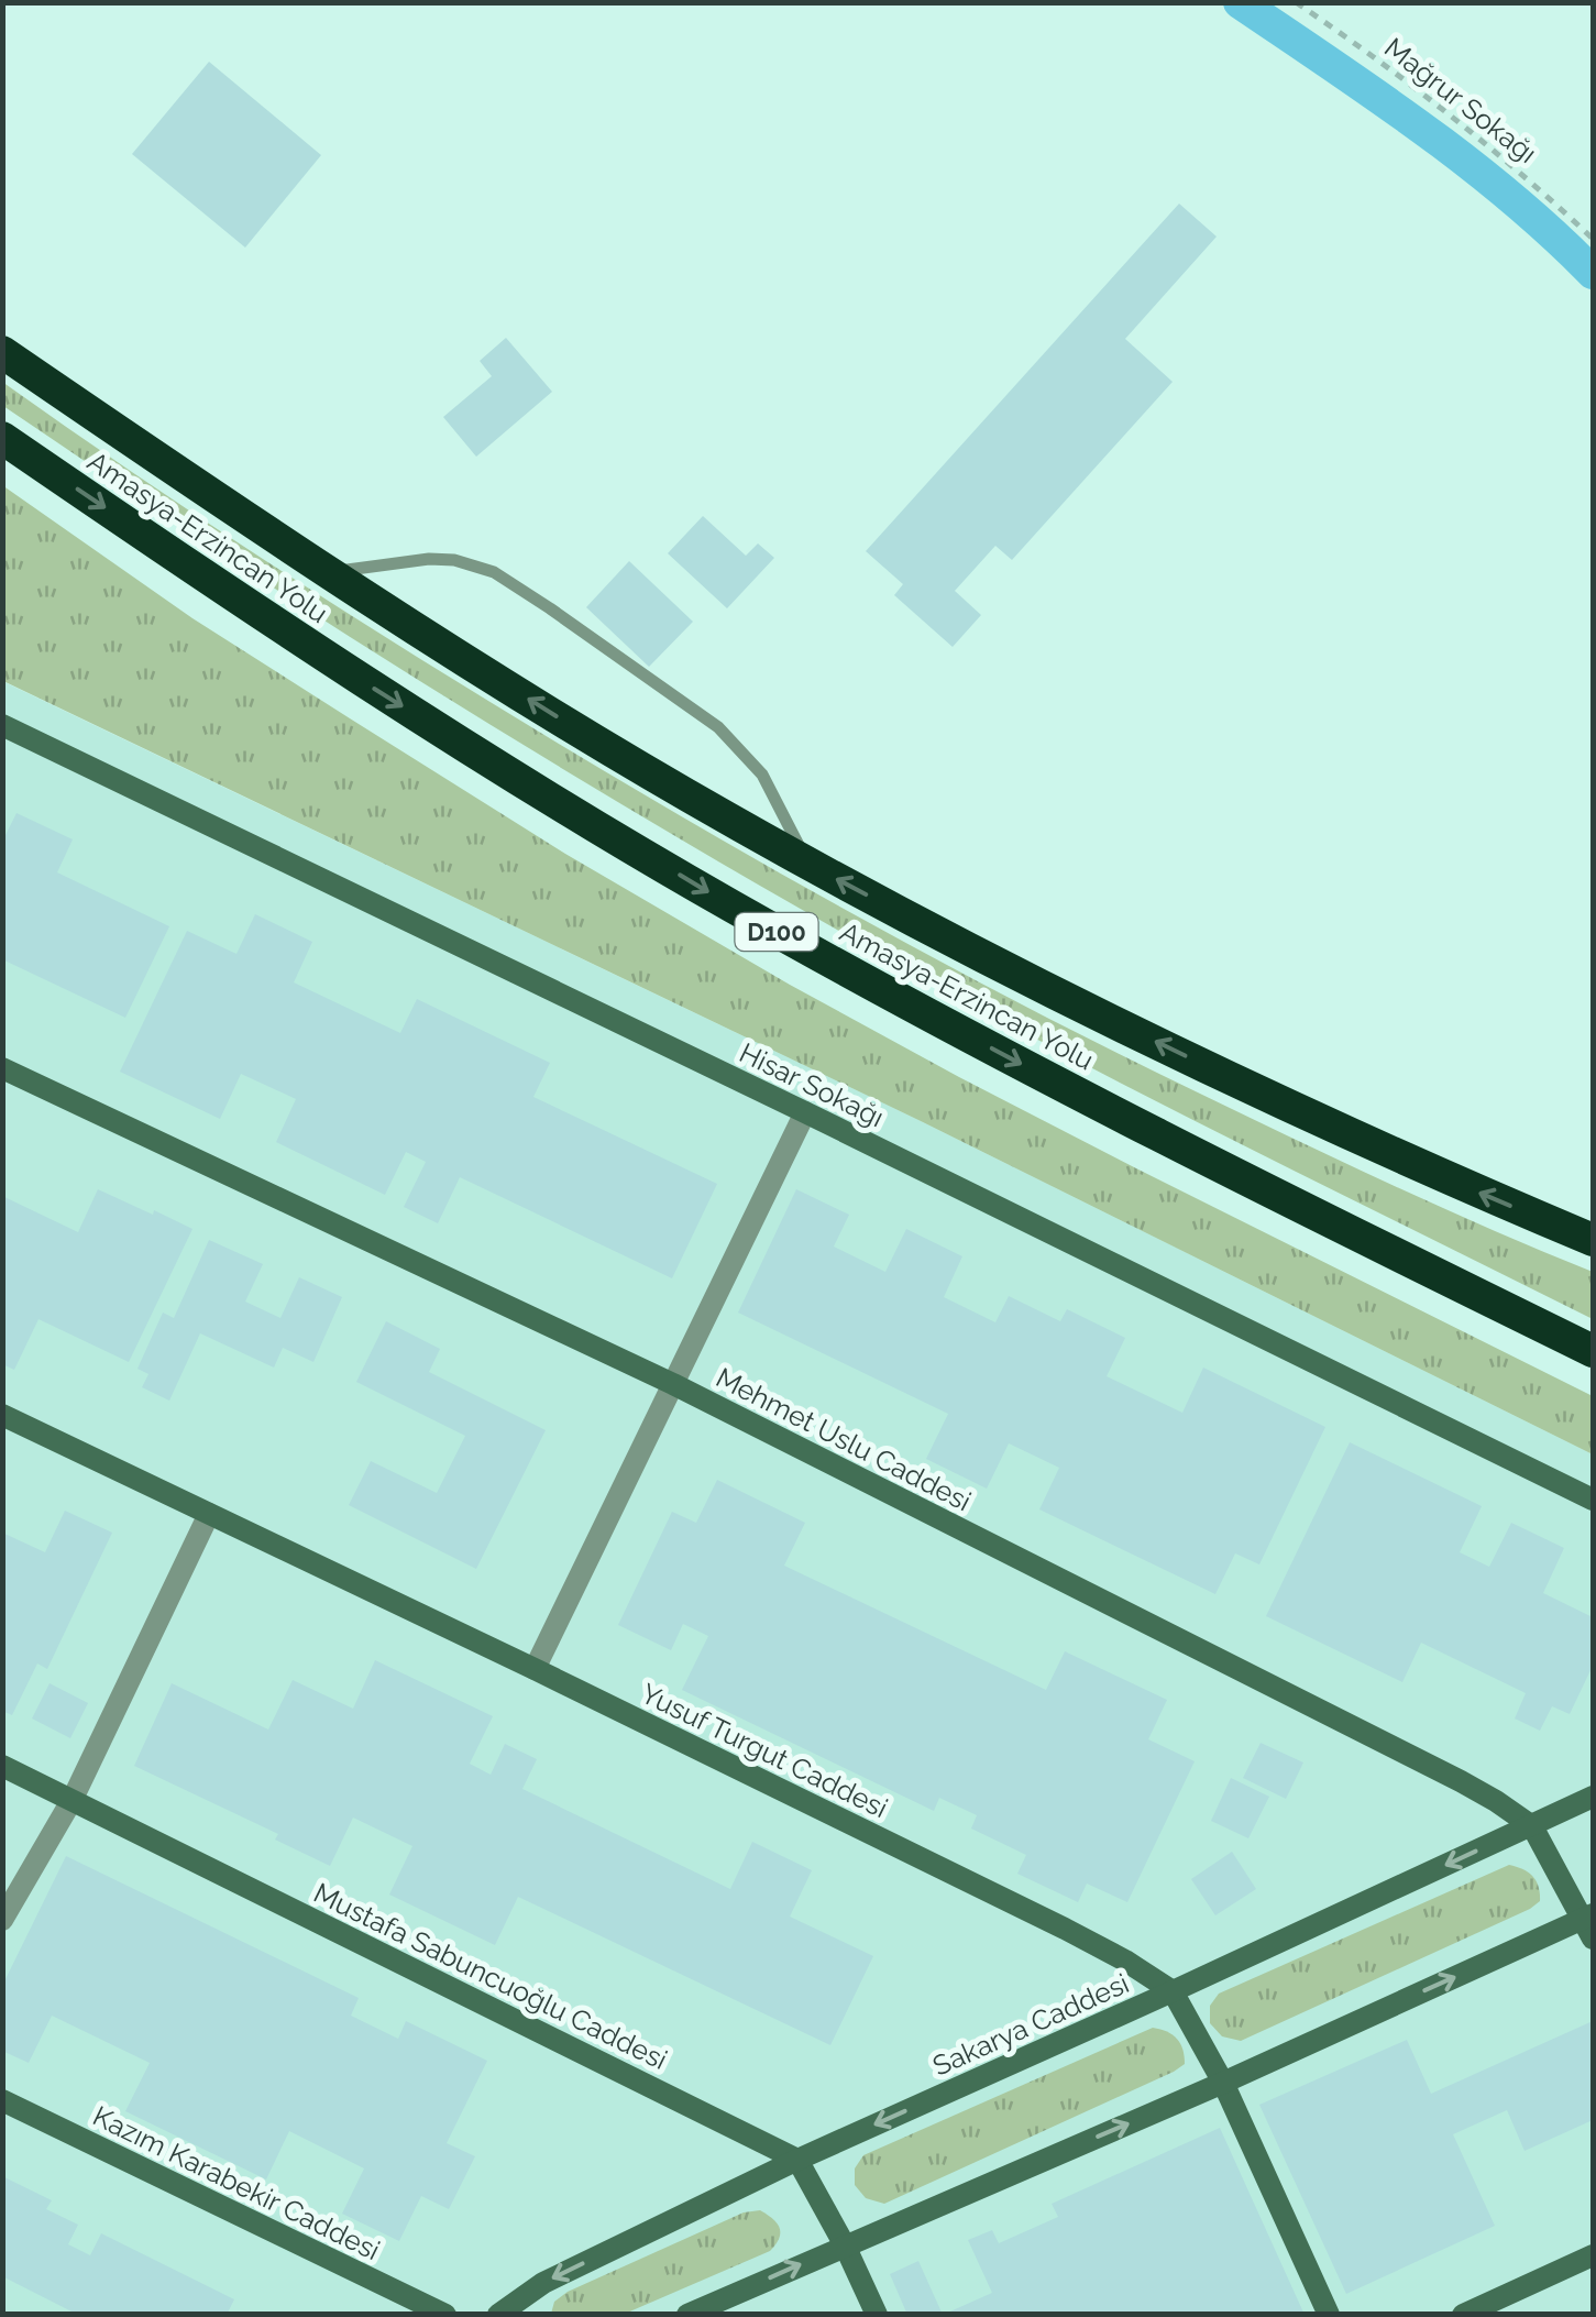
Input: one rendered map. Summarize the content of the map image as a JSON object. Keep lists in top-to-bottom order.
{
  "streets": {
    "highway": ["Amasya-Erzincan Yolu", "D100"],
    "street": [
      "Hisar Sokağı",
      "Mehmet Uslu Caddesi",
      "Yusuf Turgut Caddesi",
      "Mustafa Sabuncuoğlu Caddesi",
      "Sakarya Caddesi",
      "Kazım Karabekir Caddesi"
    ],
    "path": ["Mağrur Sokağı"]
  },
  "crossings": [
    ["Mehmet Uslu Caddesi", "Sakarya Caddesi"],
    ["Yusuf Turgut Caddesi", "Sakarya Caddesi"],
    ["Mustafa Sabuncuoğlu Caddesi", "Sakarya Caddesi"]
  ]
}
